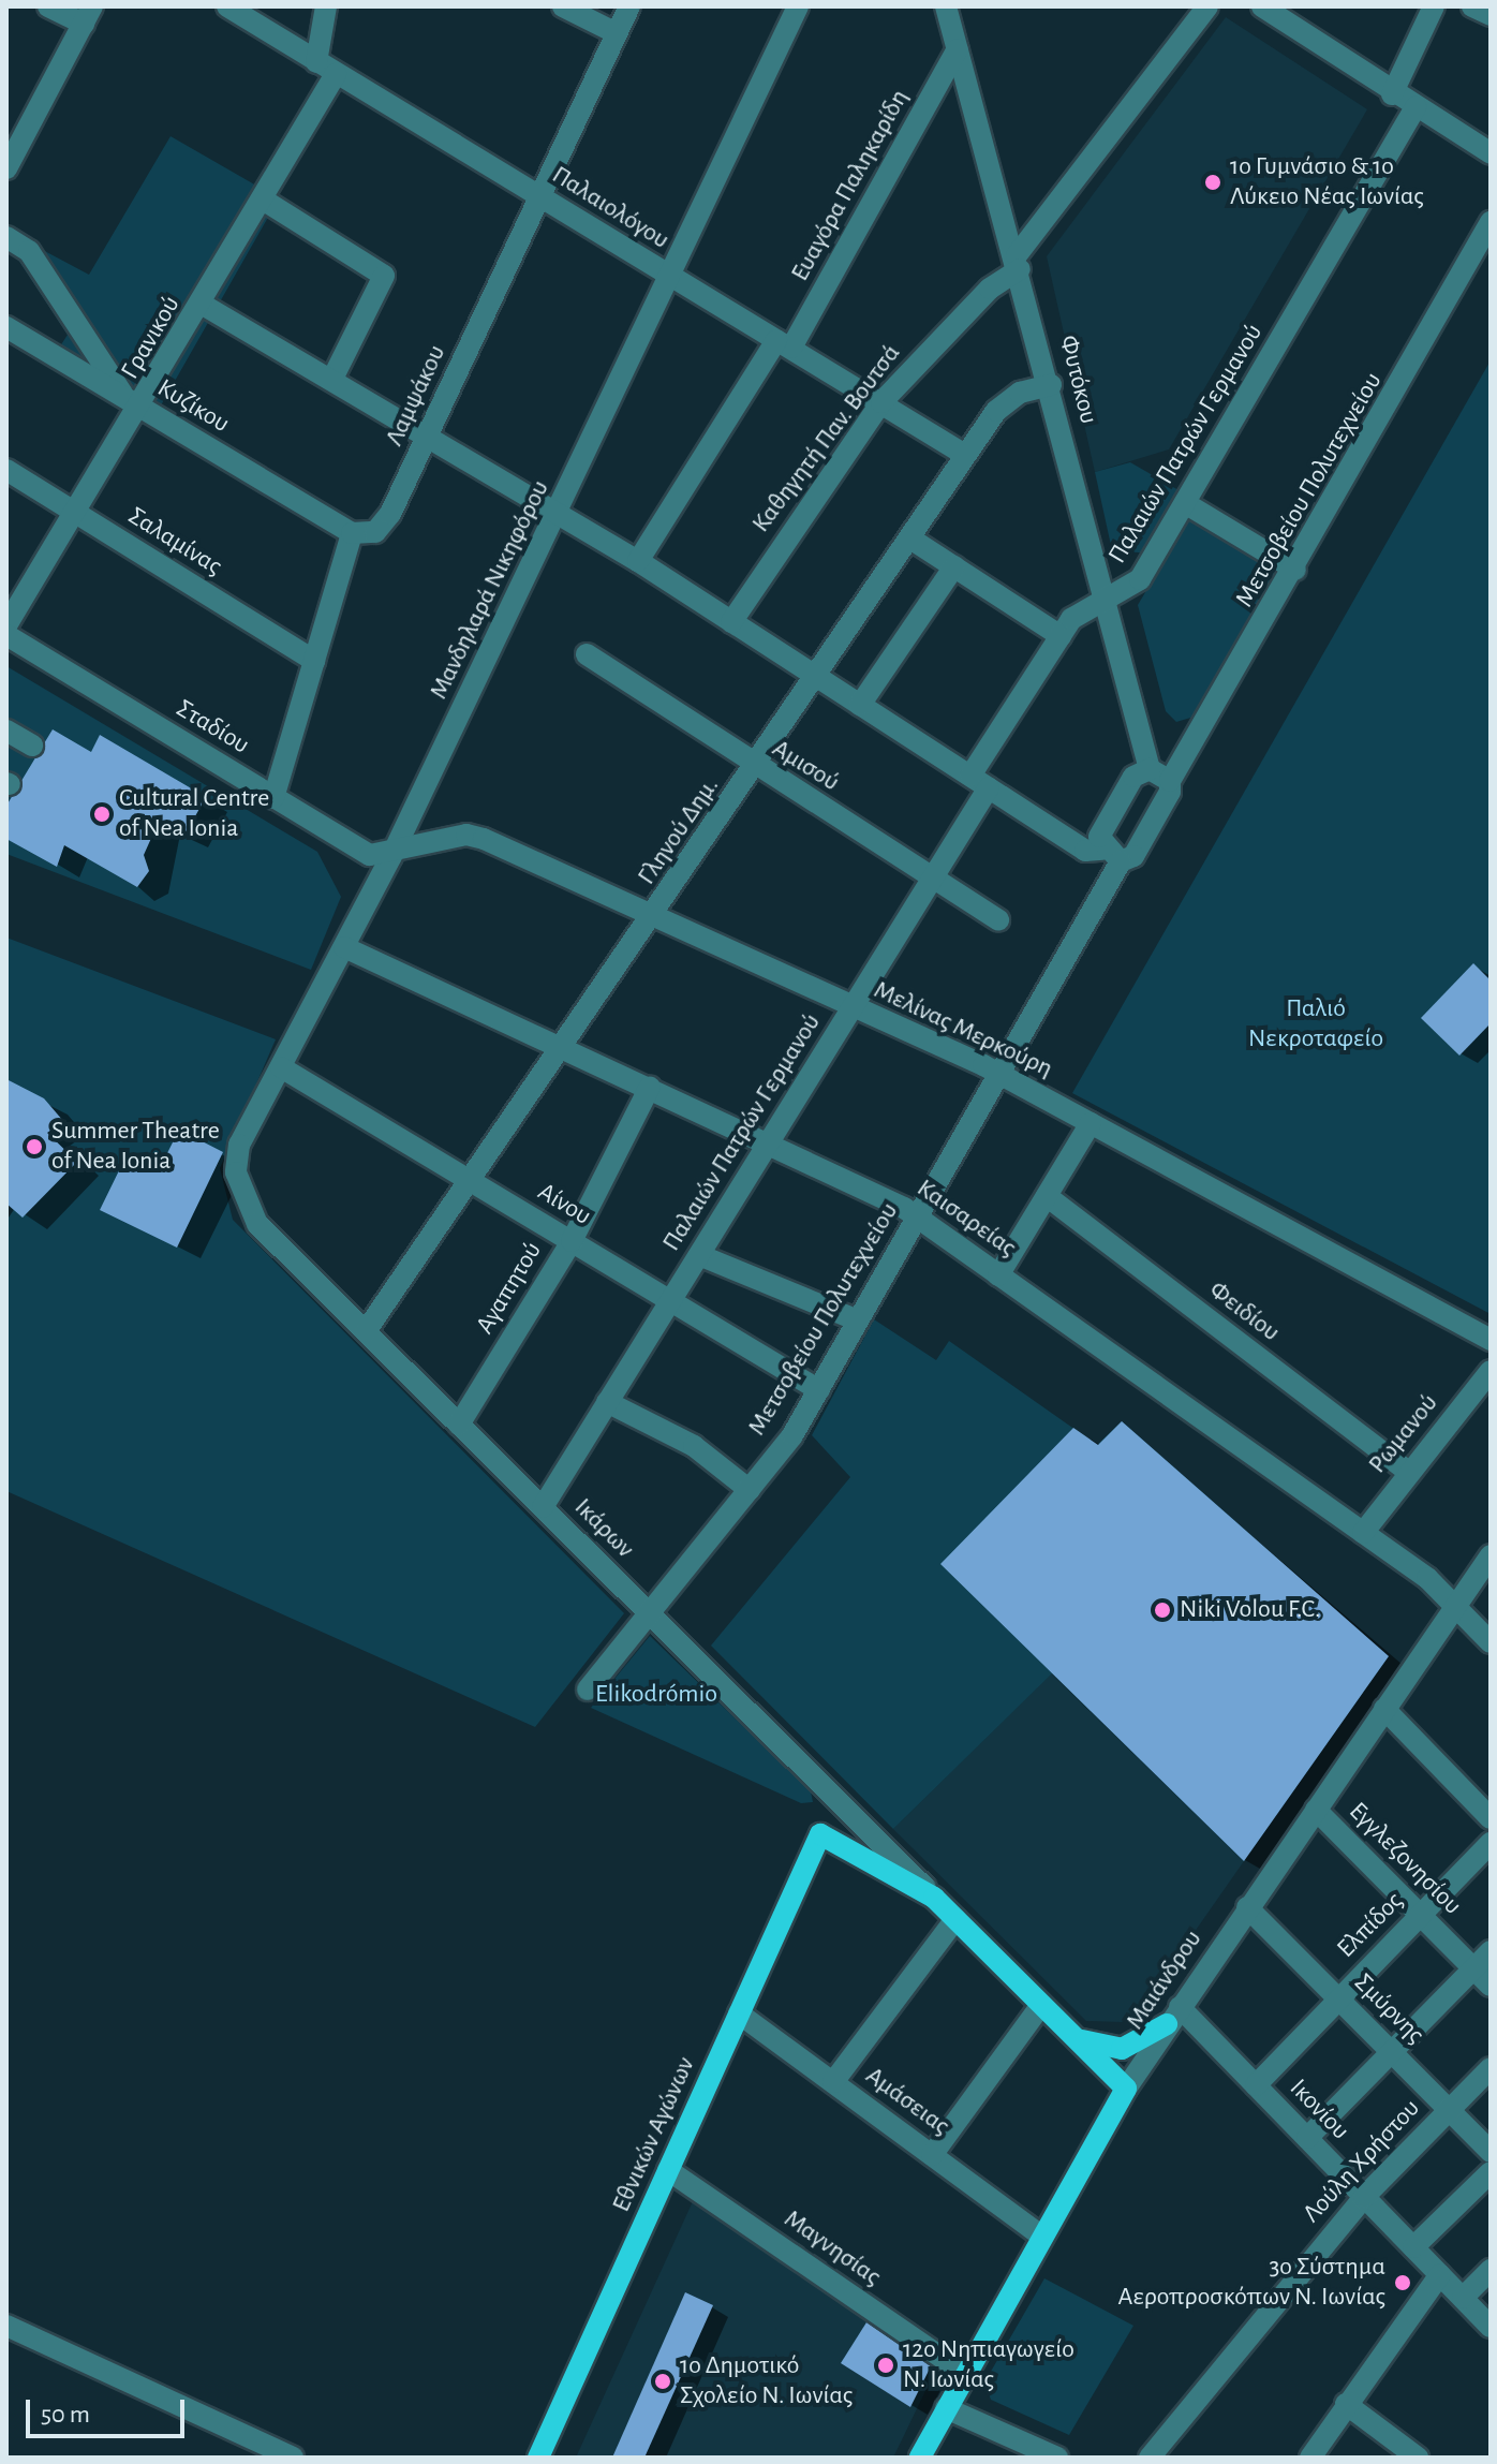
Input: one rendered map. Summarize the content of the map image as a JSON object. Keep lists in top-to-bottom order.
{
  "streets": {
    "main road": ["Ικάρων", "Μαιάνδρου", "Εθνικών Αγώνων"],
    "street": [
      "Ευαγόρα Παληκαρίδη",
      "Παλαιολόγου",
      "Γρανικού",
      "Φυτόκου",
      "Λαμψάκου",
      "Κυζίκου",
      "Καθηγητή Παν. Βουτσά",
      "Παλαιών Πατρών Γερμανού",
      "Μετσοβείου Πολυτεχνείου",
      "Σαλαμίνας",
      "Μανδηλαρά Νικηφόρου",
      "Σταδίου",
      "Αμισού",
      "Γληνού Δημ.",
      "Μελίνας Μερκούρη",
      "Αίνου",
      "Καισαρείας",
      "Αγαπητού",
      "Φειδίου",
      "Ρωμανού",
      "Εγγλεζονησίου",
      "Ελπίδος",
      "Σμύρνης",
      "Αμάσειας",
      "Ικονίου",
      "Λούλη Χρήστου",
      "Μαγνησίας"
    ]
  },
  "crossings": [
    ["Ευαγόρα Παληκαρίδη", "Παλαιολόγου"],
    ["Ευαγόρα Παληκαρίδη", "Φυτόκου"],
    ["Παλαιολόγου", "Γρανικού"],
    ["Παλαιολόγου", "Λαμψάκου"],
    ["Παλαιολόγου", "Καθηγητή Παν. Βουτσά"],
    ["Παλαιολόγου", "Μανδηλαρά Νικηφόρου"],
    ["Παλαιολόγου", "Γληνού Δημ."],
    ["Γρανικού", "Κυζίκου"],
    ["Γρανικού", "Σαλαμίνας"],
    ["Φυτόκου", "Καθηγητή Παν. Βουτσά"],
    ["Φυτόκου", "Παλαιών Πατρών Γερμανού"],
    ["Φυτόκου", "Γληνού Δημ."],
    ["Λαμψάκου", "Κυζίκου"],
    ["Παλαιών Πατρών Γερμανού", "Αμισού"],
    ["Παλαιών Πατρών Γερμανού", "Μελίνας Μερκούρη"],
    ["Παλαιών Πατρών Γερμανού", "Αίνου"],
    ["Παλαιών Πατρών Γερμανού", "Καισαρείας"],
    ["Παλαιών Πατρών Γερμανού", "Ικάρων"],
    ["Μετσοβείου Πολυτεχνείου", "Μελίνας Μερκούρη"],
    ["Μετσοβείου Πολυτεχνείου", "Αίνου"],
    ["Μετσοβείου Πολυτεχνείου", "Καισαρείας"],
    ["Μετσοβείου Πολυτεχνείου", "Ικάρων"],
    ["Μανδηλαρά Νικηφόρου", "Σταδίου"],
    ["Μανδηλαρά Νικηφόρου", "Μελίνας Μερκούρη"],
    ["Μανδηλαρά Νικηφόρου", "Αίνου"],
    ["Μανδηλαρά Νικηφόρου", "Καισαρείας"],
    ["Μανδηλαρά Νικηφόρου", "Ικάρων"],
    ["Σταδίου", "Μελίνας Μερκούρη"],
    ["Αμισού", "Γληνού Δημ."],
    ["Γληνού Δημ.", "Μελίνας Μερκούρη"],
    ["Γληνού Δημ.", "Αίνου"],
    ["Γληνού Δημ.", "Καισαρείας"],
    ["Γληνού Δημ.", "Ικάρων"],
    ["Αίνου", "Αγαπητού"],
    ["Καισαρείας", "Αγαπητού"],
    ["Καισαρείας", "Ρωμανού"],
    ["Καισαρείας", "Μαιάνδρου"],
    ["Αγαπητού", "Ικάρων"],
    ["Φειδίου", "Ρωμανού"],
    ["Ικάρων", "Μαιάνδρου"],
    ["Ικάρων", "Εθνικών Αγώνων"],
    ["Εγγλεζονησίου", "Ελπίδος"],
    ["Εγγλεζονησίου", "Μαιάνδρου"],
    ["Ελπίδος", "Σμύρνης"],
    ["Ελπίδος", "Ικονίου"],
    ["Μαιάνδρου", "Σμύρνης"],
    ["Μαιάνδρου", "Αμάσειας"],
    ["Μαιάνδρου", "Ικονίου"],
    ["Μαιάνδρου", "Μαγνησίας"],
    ["Σμύρνης", "Λούλη Χρήστου"],
    ["Αμάσειας", "Εθνικών Αγώνων"],
    ["Ικονίου", "Λούλη Χρήστου"],
    ["Εθνικών Αγώνων", "Μαγνησίας"]
  ],
  "parks": ["Παλιό Νεκροταφείο", "Elikodrómio"],
  "places": [
    "1ο Γυμνάσιο & 1ο Λύκειο Νέας Ιωνίας",
    "Cultural Centre of Nea Ionia",
    "Summer Theatre of Nea Ionia",
    "Niki Volou F.C.",
    "3ο Σύστημα Αεροπροσκόπων Ν. Ιωνίας",
    "12ο Νηπιαγωγείο Ν. Ιωνίας",
    "1ο Δημοτικό Σχολείο Ν. Ιωνίας"
  ],
  "scale_bar": "50 m"
}
